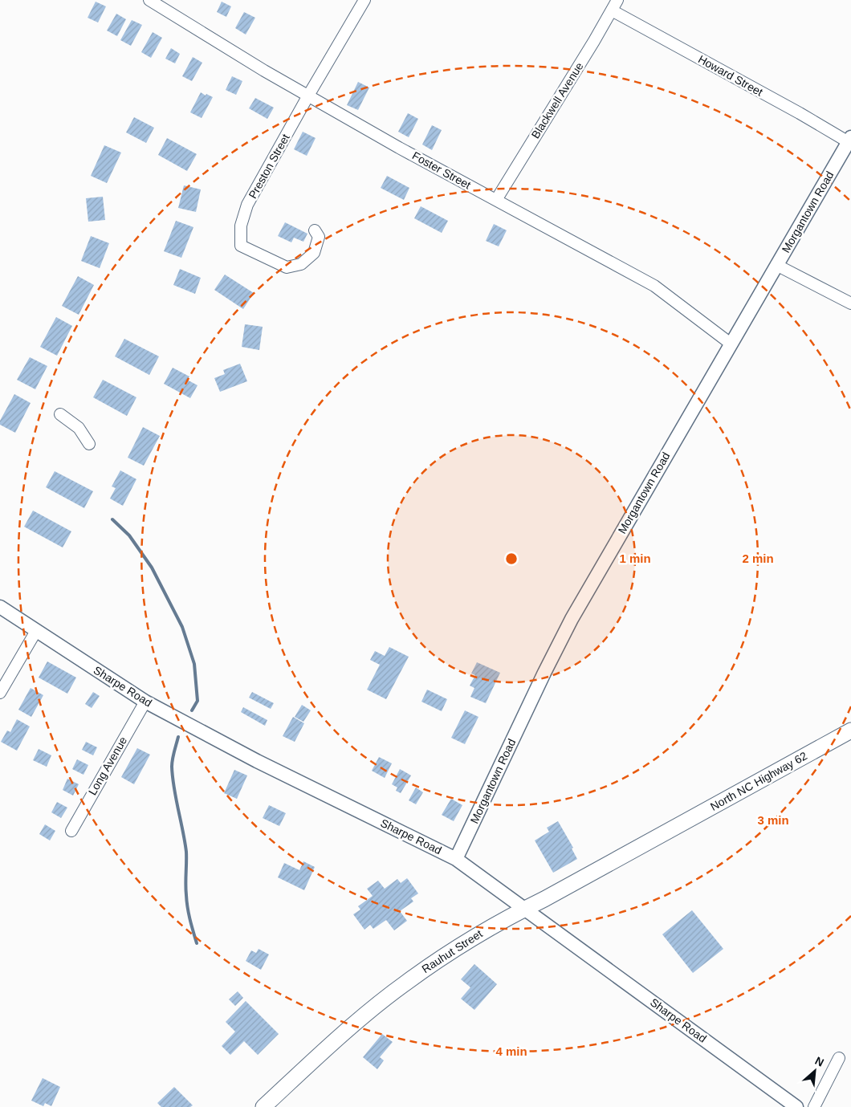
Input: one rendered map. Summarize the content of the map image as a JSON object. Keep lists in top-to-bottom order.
{
  "streets": {
    "main road": ["North NC Highway 62", "Rauhut Street"],
    "street": [
      "Howard Street",
      "Blackwell Avenue",
      "Preston Street",
      "Foster Street",
      "Morgantown Road",
      "Sharpe Road",
      "Long Avenue"
    ]
  },
  "crossings": [
    ["Howard Street", "Blackwell Avenue"],
    ["Howard Street", "Morgantown Road"],
    ["Blackwell Avenue", "Foster Street"],
    ["Preston Street", "Foster Street"],
    ["Foster Street", "Morgantown Road"],
    ["Morgantown Road", "Sharpe Road"],
    ["Sharpe Road", "Long Avenue"],
    ["Sharpe Road", "Rauhut Street"],
    ["North NC Highway 62", "Rauhut Street"]
  ],
  "north": "top right",
  "rings": [
    "1 min",
    "2 min",
    "3 min",
    "4 min"
  ]
}
